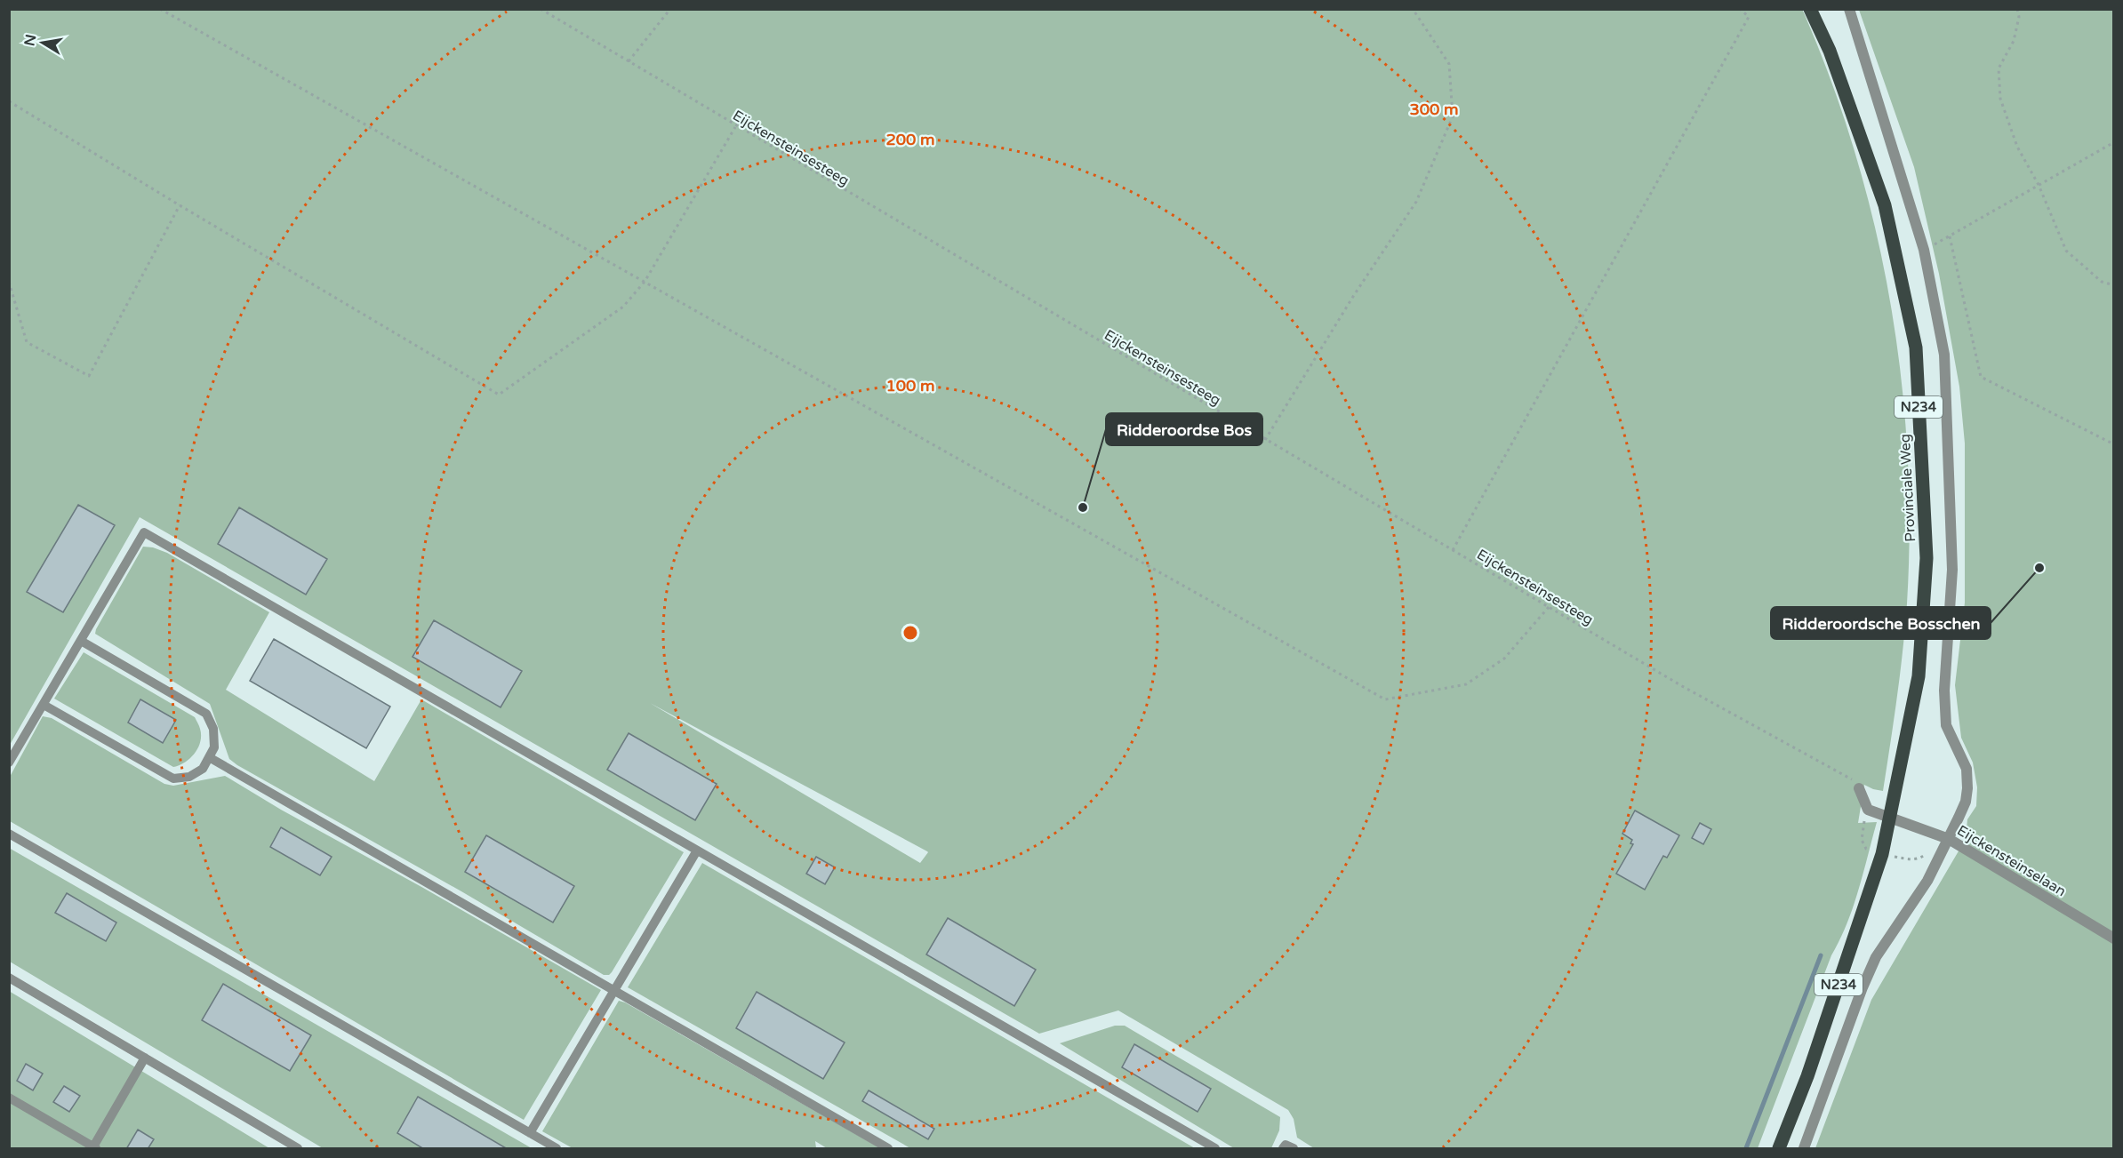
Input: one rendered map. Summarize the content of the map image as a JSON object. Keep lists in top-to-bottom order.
{
  "streets": {
    "main road": ["N234", "Provinciale Weg"],
    "street": ["Eijckensteinselaan"],
    "path": ["Eijckensteinsesteeg"]
  },
  "crossings": [
    ["Eijckensteinsesteeg", "Eijckensteinselaan"],
    ["N234", "Provinciale Weg"],
    ["N234", "Eijckensteinselaan"],
    ["Provinciale Weg", "Eijckensteinselaan"]
  ],
  "places": ["Ridderoordse Bos", "Ridderoordsche Bosschen"],
  "north": "left",
  "rings": ["300 m", "200 m", "100 m"]
}
